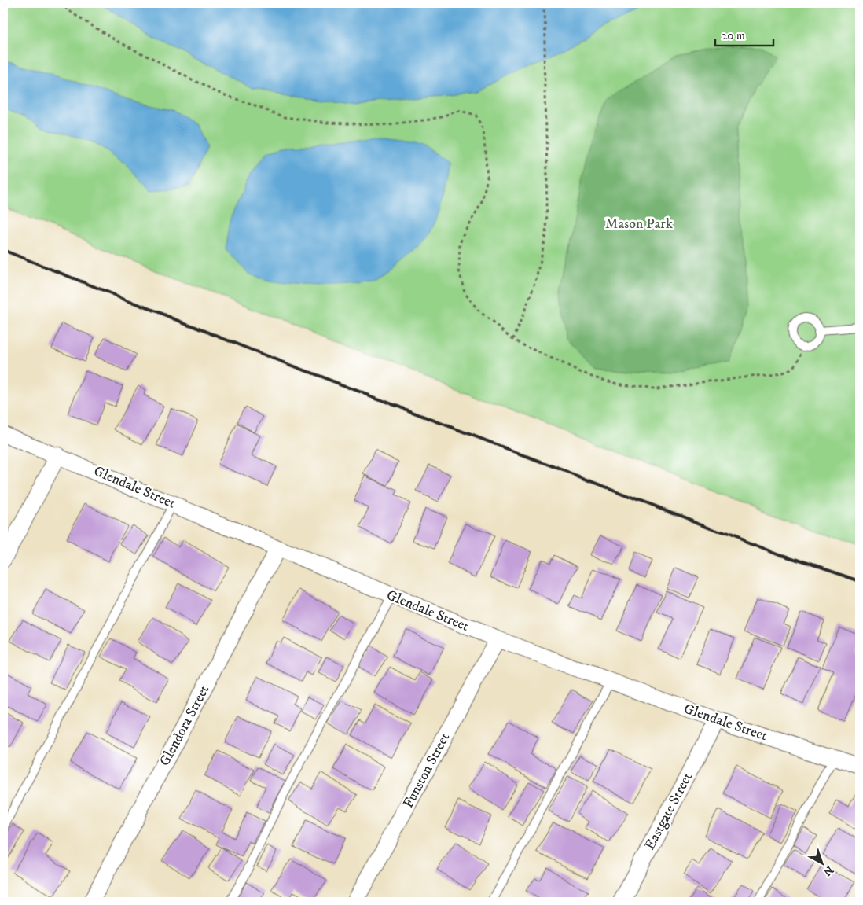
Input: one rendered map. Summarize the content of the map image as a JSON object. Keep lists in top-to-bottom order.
{
  "streets": {
    "street": [
      "Glendale Street",
      "Glendora Street",
      "Funston Street",
      "Eastgate Street"
    ]
  },
  "crossings": [
    ["Glendale Street", "Glendora Street"],
    ["Glendale Street", "Funston Street"],
    ["Glendale Street", "Eastgate Street"]
  ],
  "parks": ["Mason Park"],
  "scale_bar": "20 m",
  "north": "bottom right"
}
